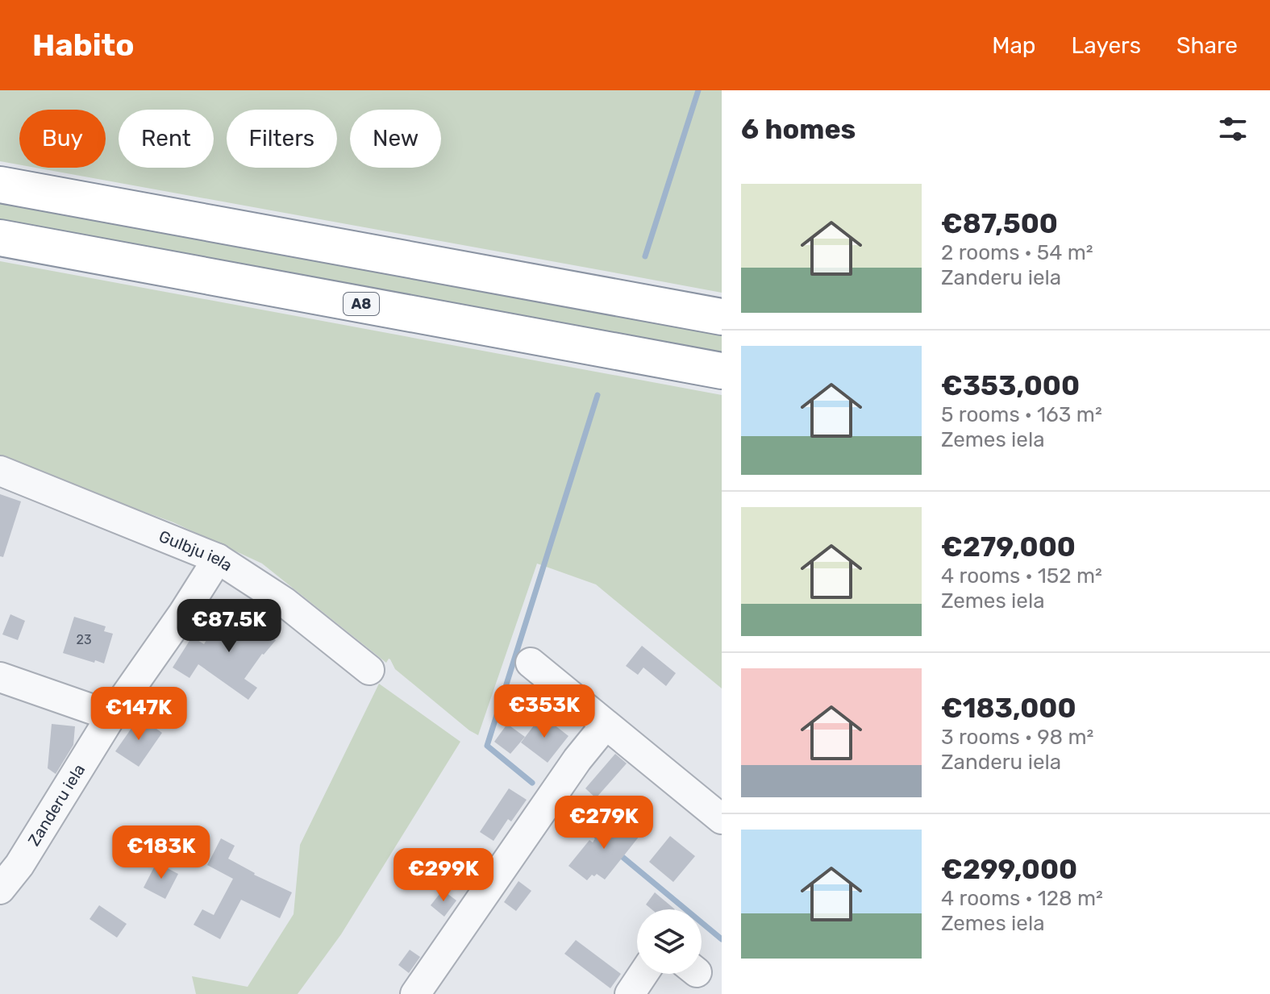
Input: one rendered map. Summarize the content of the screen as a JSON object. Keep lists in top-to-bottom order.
{
  "streets": {
    "highway": ["A8"],
    "street": ["Gulbju iela", "Zanderu iela"]
  },
  "crossings": [
    ["Gulbju iela", "Zanderu iela"]
  ],
  "house_numbers": ["23"],
  "page": {
    "header": "Habito",
    "nav": ["Map", "Layers", "Share"],
    "heading": "6 homes",
    "chip": [
      "Buy",
      "Rent",
      "Filters",
      "New"
    ],
    "list": [
      {
        "name": "€87,500",
        "note": "2 rooms · 54 m² · Zanderu iela"
      },
      {
        "name": "€353,000",
        "note": "5 rooms · 163 m² · Zemes iela"
      },
      {
        "name": "€279,000",
        "note": "4 rooms · 152 m² · Zemes iela"
      },
      {
        "name": "€183,000",
        "note": "3 rooms · 98 m² · Zanderu iela"
      },
      {
        "name": "€299,000",
        "note": "4 rooms · 128 m² · Zemes iela"
      }
    ],
    "price": [
      "€87.5K",
      "€353K",
      "€147K",
      "€279K",
      "€183K",
      "€299K"
    ]
  }
}
